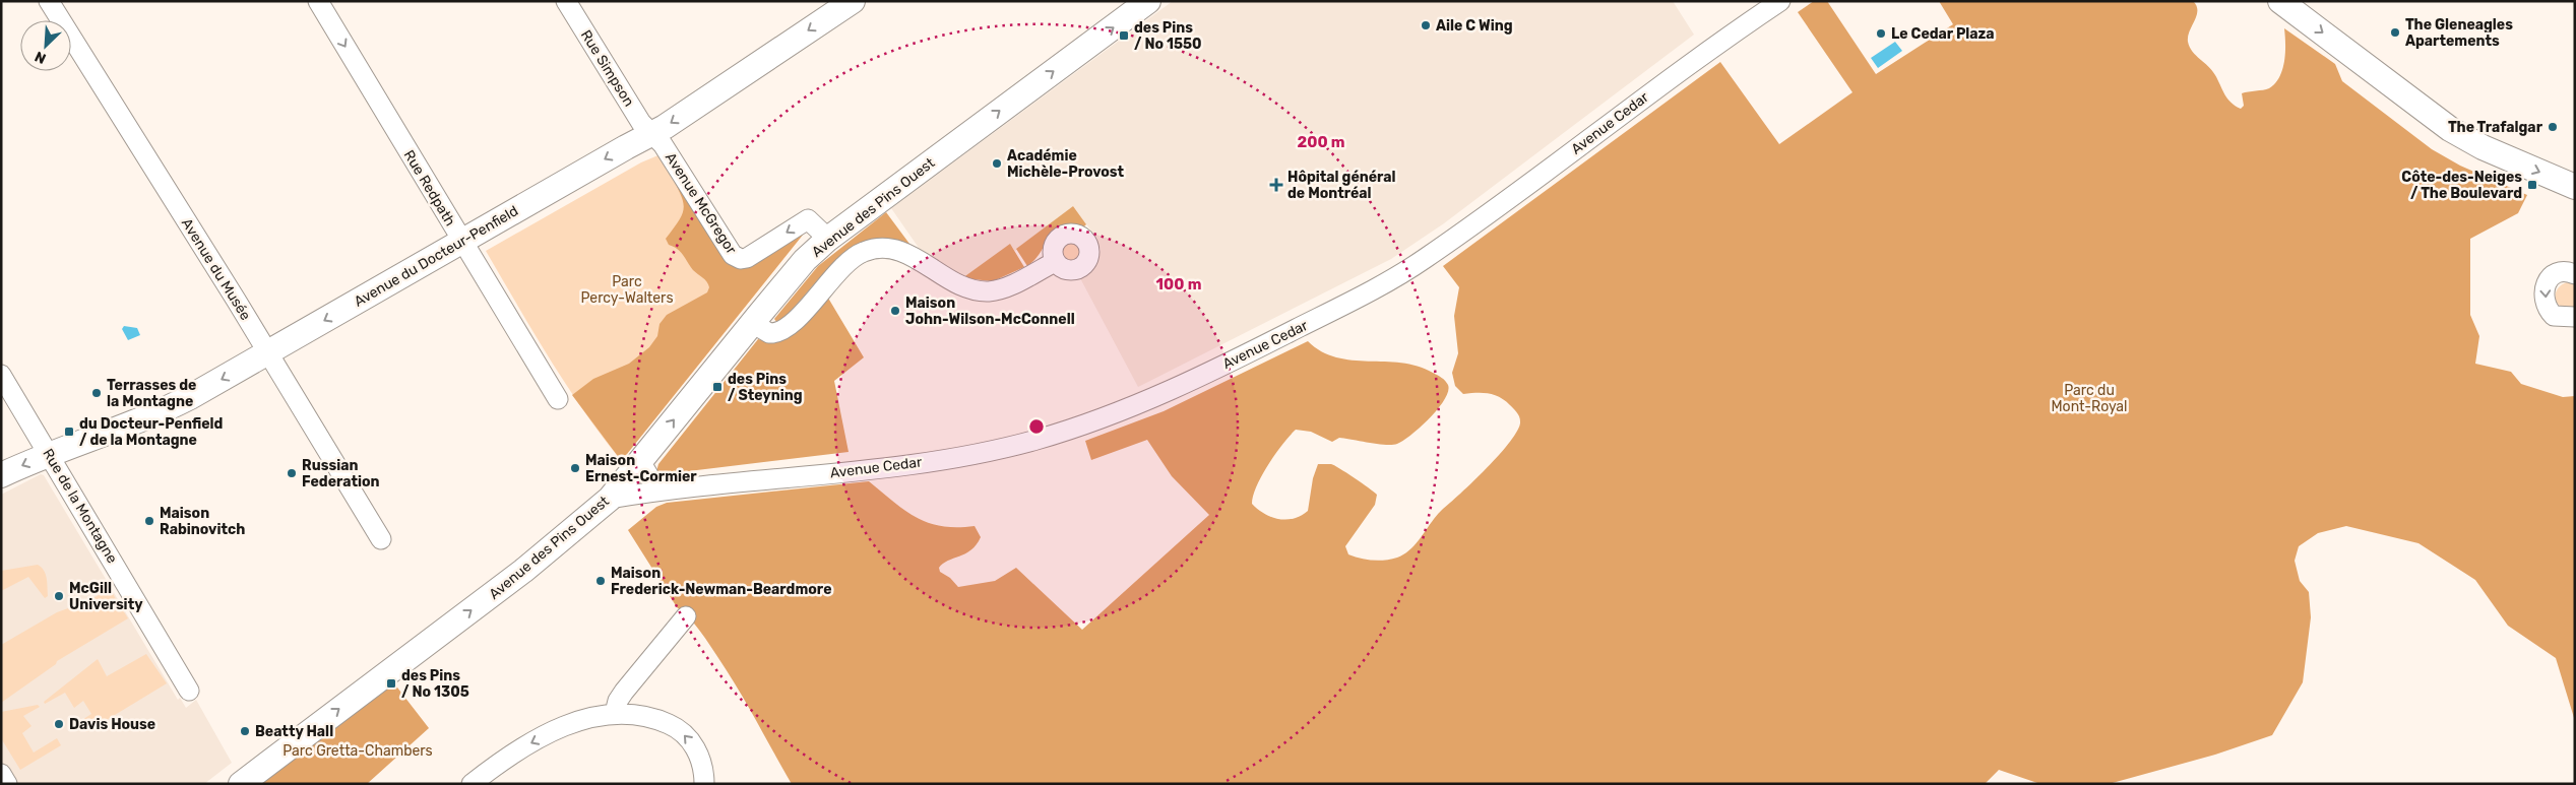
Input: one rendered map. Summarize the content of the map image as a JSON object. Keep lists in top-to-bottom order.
{
  "streets": {
    "main road": ["Avenue des Pins Ouest", "Avenue du Docteur-Penfield"],
    "street": [
      "Rue Simpson",
      "Avenue Cedar",
      "Rue Redpath",
      "Avenue McGregor",
      "Avenue du Musée",
      "Rue de la Montagne"
    ]
  },
  "crossings": [
    ["Rue Simpson", "Avenue McGregor"],
    ["Rue Simpson", "Avenue du Docteur-Penfield"],
    ["Avenue Cedar", "Avenue des Pins Ouest"],
    ["Rue Redpath", "Avenue du Docteur-Penfield"],
    ["Avenue McGregor", "Avenue des Pins Ouest"],
    ["Avenue McGregor", "Avenue du Docteur-Penfield"],
    ["Avenue du Docteur-Penfield", "Avenue du Musée"],
    ["Avenue du Docteur-Penfield", "Rue de la Montagne"]
  ],
  "one_way": ["Rue Redpath", "Avenue des Pins Ouest", "Avenue du Docteur-Penfield"],
  "parks": ["Parc Percy-Walters", "Parc du Mont-Royal", "Parc Gretta-Chambers"],
  "places": {
    "other": [
      "Aile C Wing",
      "The Gleneagles Apartements",
      "Le Cedar Plaza",
      "The Trafalgar",
      "Académie Michèle-Provost",
      "Maison John-Wilson-McConnell",
      "Terrasses de la Montagne",
      "Maison Ernest-Cormier",
      "Russian Federation",
      "Maison Rabinovitch",
      "Maison Frederick-Newman-Beardmore",
      "McGill University",
      "Davis House",
      "Beatty Hall"
    ],
    "transit": [
      "des Pins / No 1550",
      "Côte-des-Neiges / The Boulevard",
      "des Pins / Steyning",
      "du Docteur-Penfield / de la Montagne",
      "des Pins / No 1305"
    ],
    "health": ["Hôpital général de Montréal"]
  },
  "north": "bottom left",
  "rings": ["200 m", "100 m"]
}
